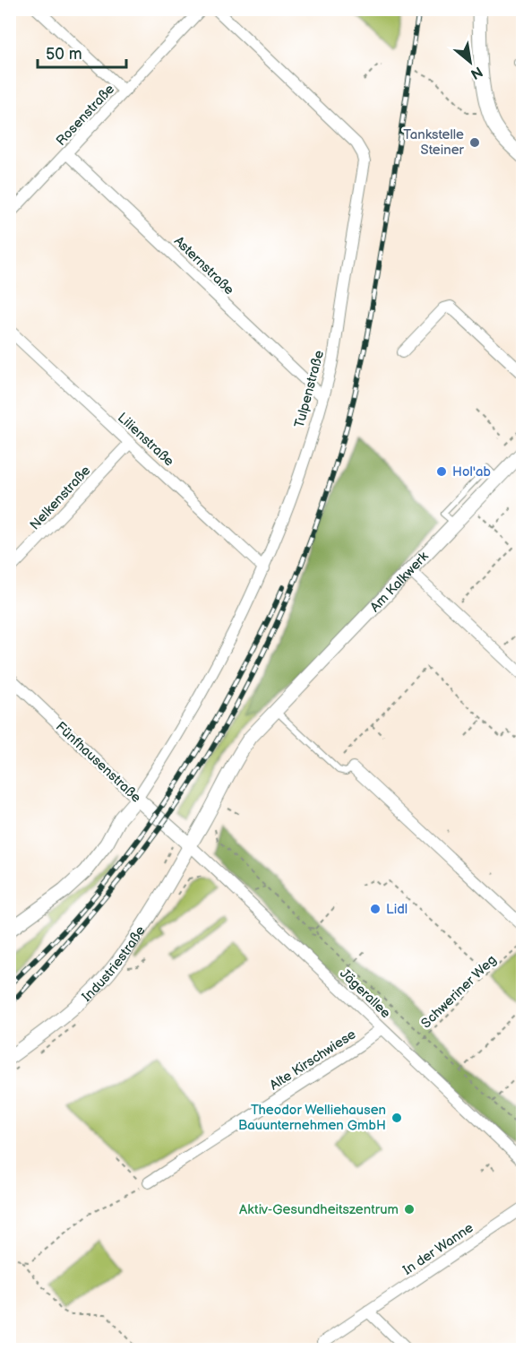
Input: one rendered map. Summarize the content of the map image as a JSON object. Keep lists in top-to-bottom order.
{
  "streets": {
    "street": [
      "Rosenstraße",
      "Asternstraße",
      "Tulpenstraße",
      "Lilienstraße",
      "Nelkenstraße",
      "Am Kalkwerk",
      "Fünfhausenstraße",
      "Industriestraße",
      "Jägerallee",
      "Alte Kirschwiese",
      "In der Wanne"
    ],
    "path": ["Schweriner Weg"]
  },
  "crossings": [
    ["Rosenstraße", "Asternstraße"],
    ["Asternstraße", "Tulpenstraße"],
    ["Tulpenstraße", "Lilienstraße"],
    ["Tulpenstraße", "Fünfhausenstraße"],
    ["Lilienstraße", "Nelkenstraße"],
    ["Am Kalkwerk", "Fünfhausenstraße"],
    ["Am Kalkwerk", "Industriestraße"],
    ["Am Kalkwerk", "Jägerallee"],
    ["Fünfhausenstraße", "Industriestraße"],
    ["Fünfhausenstraße", "Jägerallee"],
    ["Industriestraße", "Jägerallee"],
    ["Schweriner Weg", "Jägerallee"],
    ["Jägerallee", "Alte Kirschwiese"]
  ],
  "places": [
    "Tankstelle Steiner",
    "Hol'ab",
    "Lidl",
    "Theodor Welliehausen Bauunternehmen GmbH",
    "Aktiv-Gesundheitszentrum"
  ],
  "scale_bar": "50 m",
  "north": "bottom right"
}
